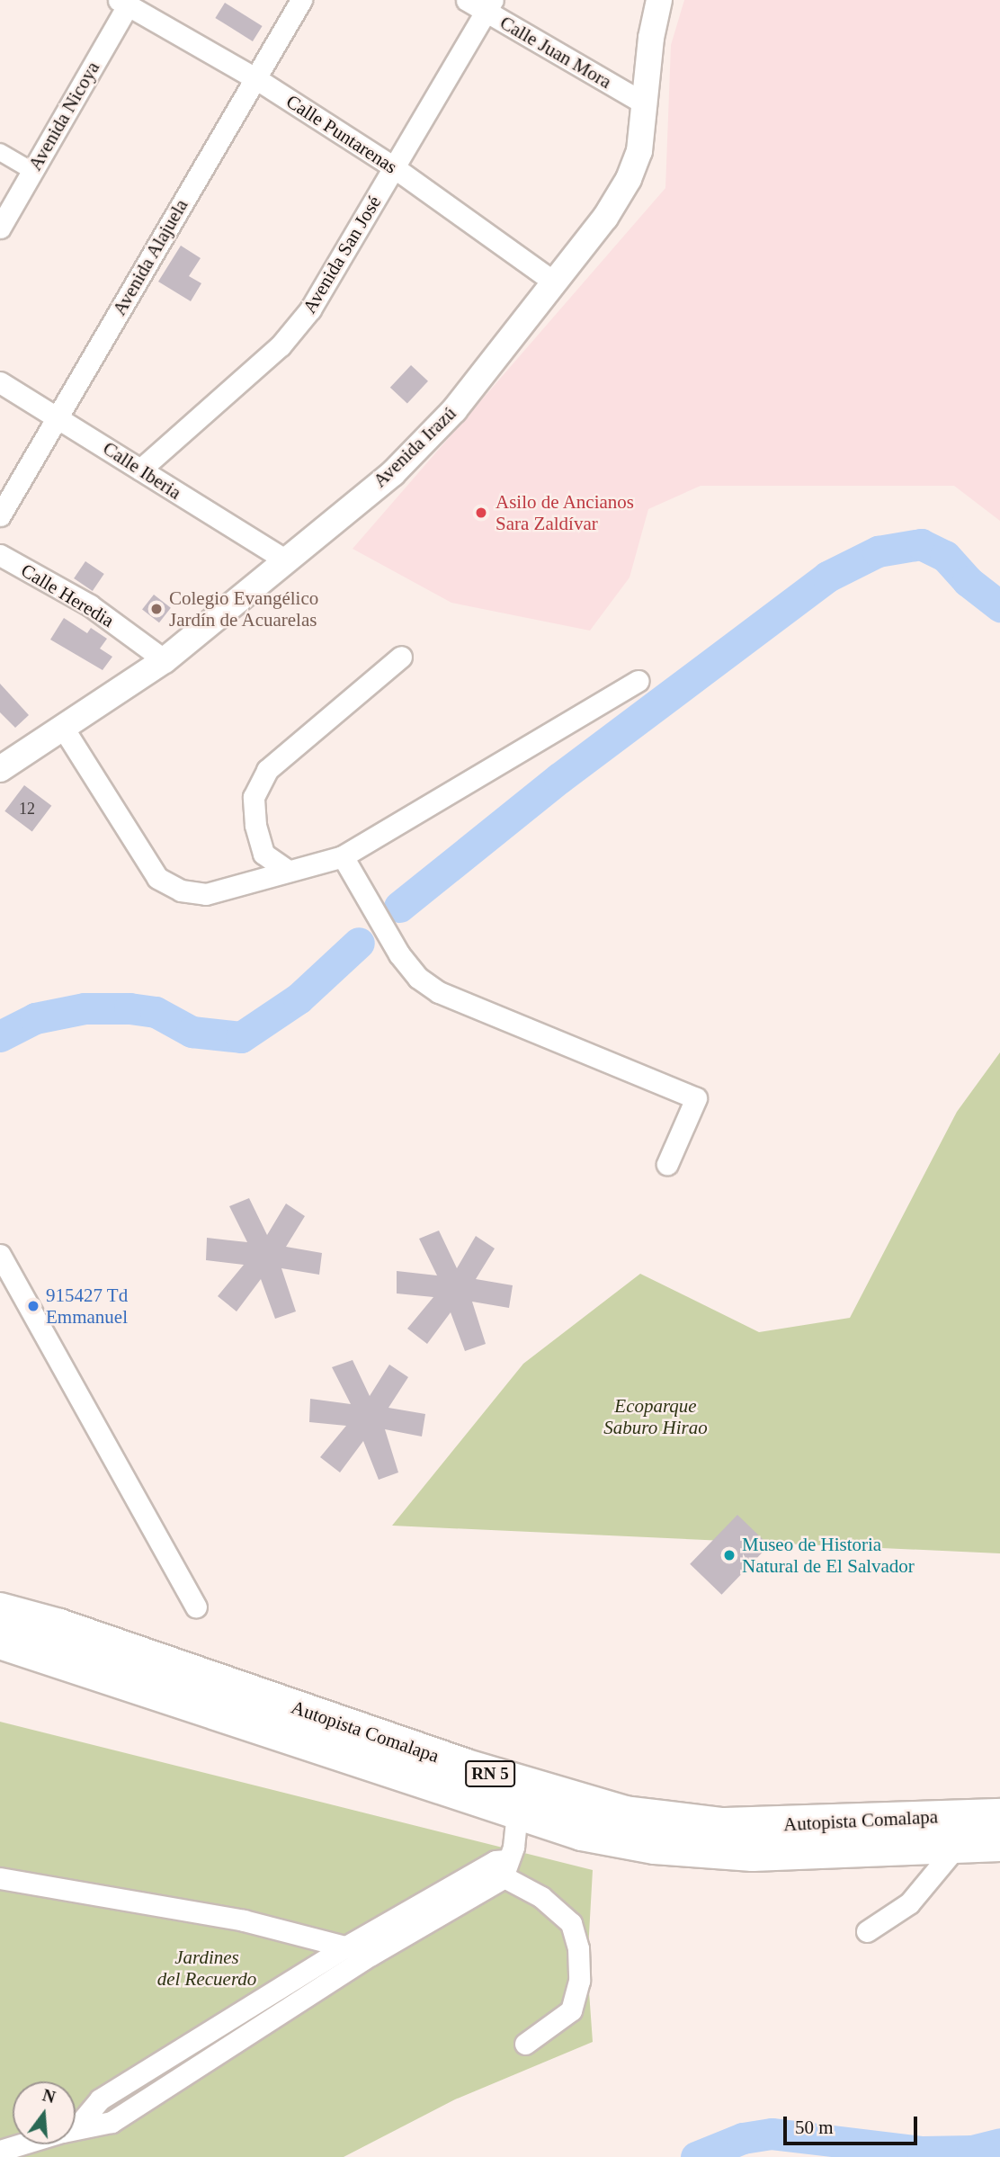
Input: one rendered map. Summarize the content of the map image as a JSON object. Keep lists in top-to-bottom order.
{
  "streets": {
    "highway": ["Autopista Comalapa", "RN 5"],
    "street": [
      "Calle Juan Mora",
      "Avenida Nicoya",
      "Calle Puntarenas",
      "Avenida San José",
      "Avenida Alajuela",
      "Avenida Irazú",
      "Calle Iberia",
      "Calle Heredia"
    ]
  },
  "crossings": [
    ["Calle Juan Mora", "Avenida San José"],
    ["Calle Juan Mora", "Avenida Irazú"],
    ["Avenida Nicoya", "Calle Puntarenas"],
    ["Calle Puntarenas", "Avenida San José"],
    ["Calle Puntarenas", "Avenida Alajuela"],
    ["Calle Puntarenas", "Avenida Irazú"],
    ["Avenida San José", "Calle Iberia"],
    ["Avenida Alajuela", "Calle Iberia"],
    ["Avenida Irazú", "Calle Iberia"],
    ["Avenida Irazú", "Calle Heredia"]
  ],
  "parks": ["Ecoparque Saburo Hirao", "Jardines del Recuerdo"],
  "places": [
    "Asilo de Ancianos Sara Zaldívar",
    "Colegio Evangélico Jardín de Acuarelas",
    "915427 Td Emmanuel",
    "Museo de Historia Natural de El Salvador"
  ],
  "house_numbers": ["12"],
  "scale_bar": "50 m",
  "north": "top"
}
